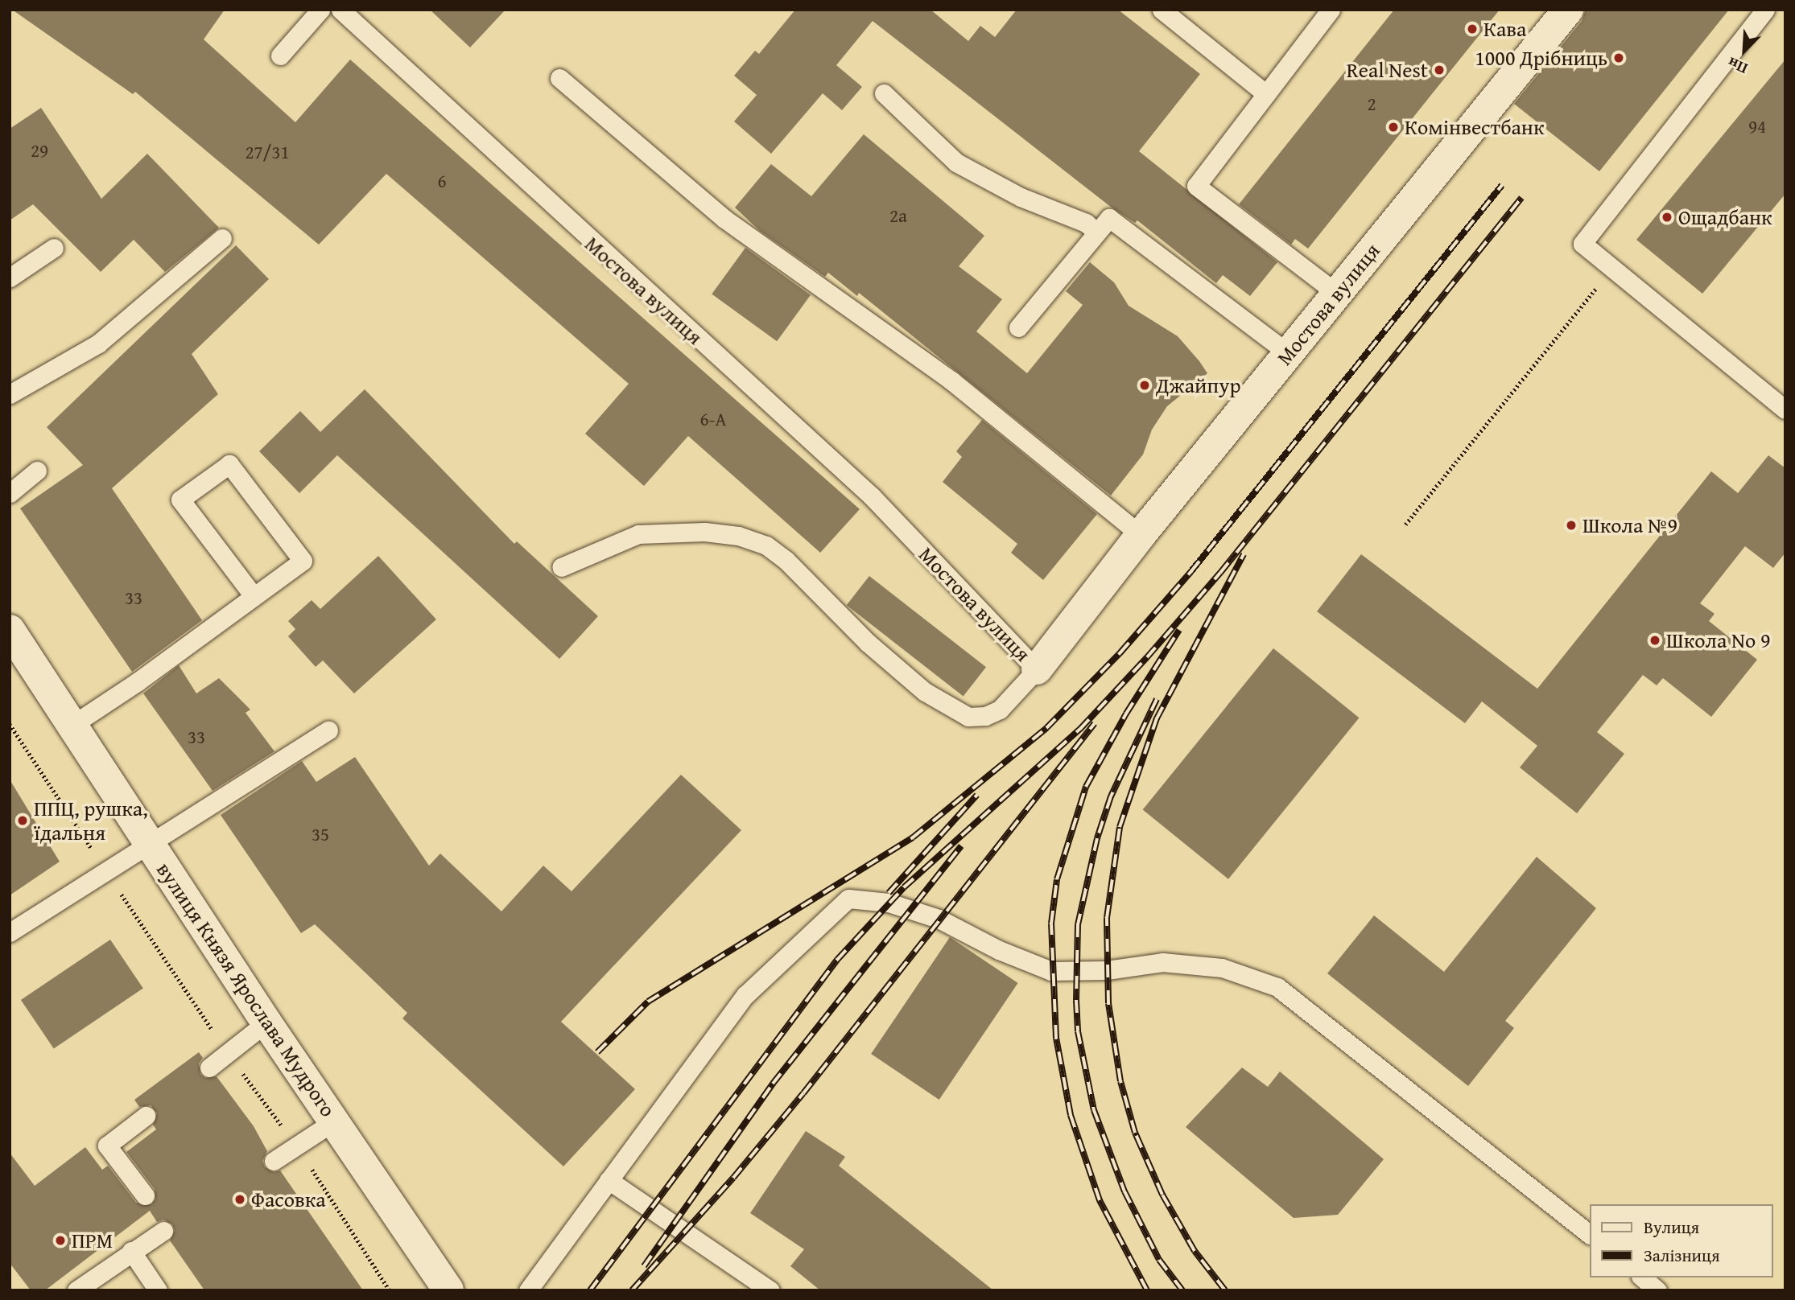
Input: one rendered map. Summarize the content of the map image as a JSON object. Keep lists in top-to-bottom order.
{
  "streets": {
    "street": ["Мостова вулиця", "вулиця Князя Ярослава Мудрого"]
  },
  "places": [
    "Кава",
    "1000 Дрібниць",
    "Real Nest",
    "Комінвестбанк",
    "Ощадбанк",
    "Джайпур",
    "Школа №9",
    "Школа No 9",
    "ППЦ, рушка, їдальня",
    "Фасовка",
    "ПРМ"
  ],
  "house_numbers": [
    "2",
    "94",
    "29",
    "27/31",
    "6",
    "2а",
    "6-А",
    "33",
    "33",
    "35"
  ],
  "legend": ["Вулиця", "Залізниця"],
  "north": "bottom left"
}
